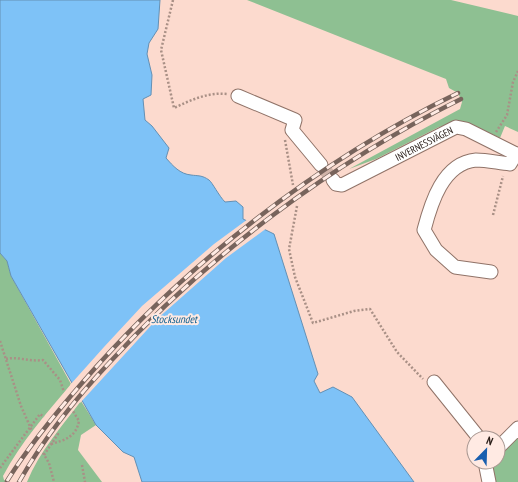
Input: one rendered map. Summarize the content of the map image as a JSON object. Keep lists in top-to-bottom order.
{
  "streets": {
    "street": ["INVERNESSVÄGEN"]
  },
  "water": ["Stocksundet"],
  "north": "top right"
}
